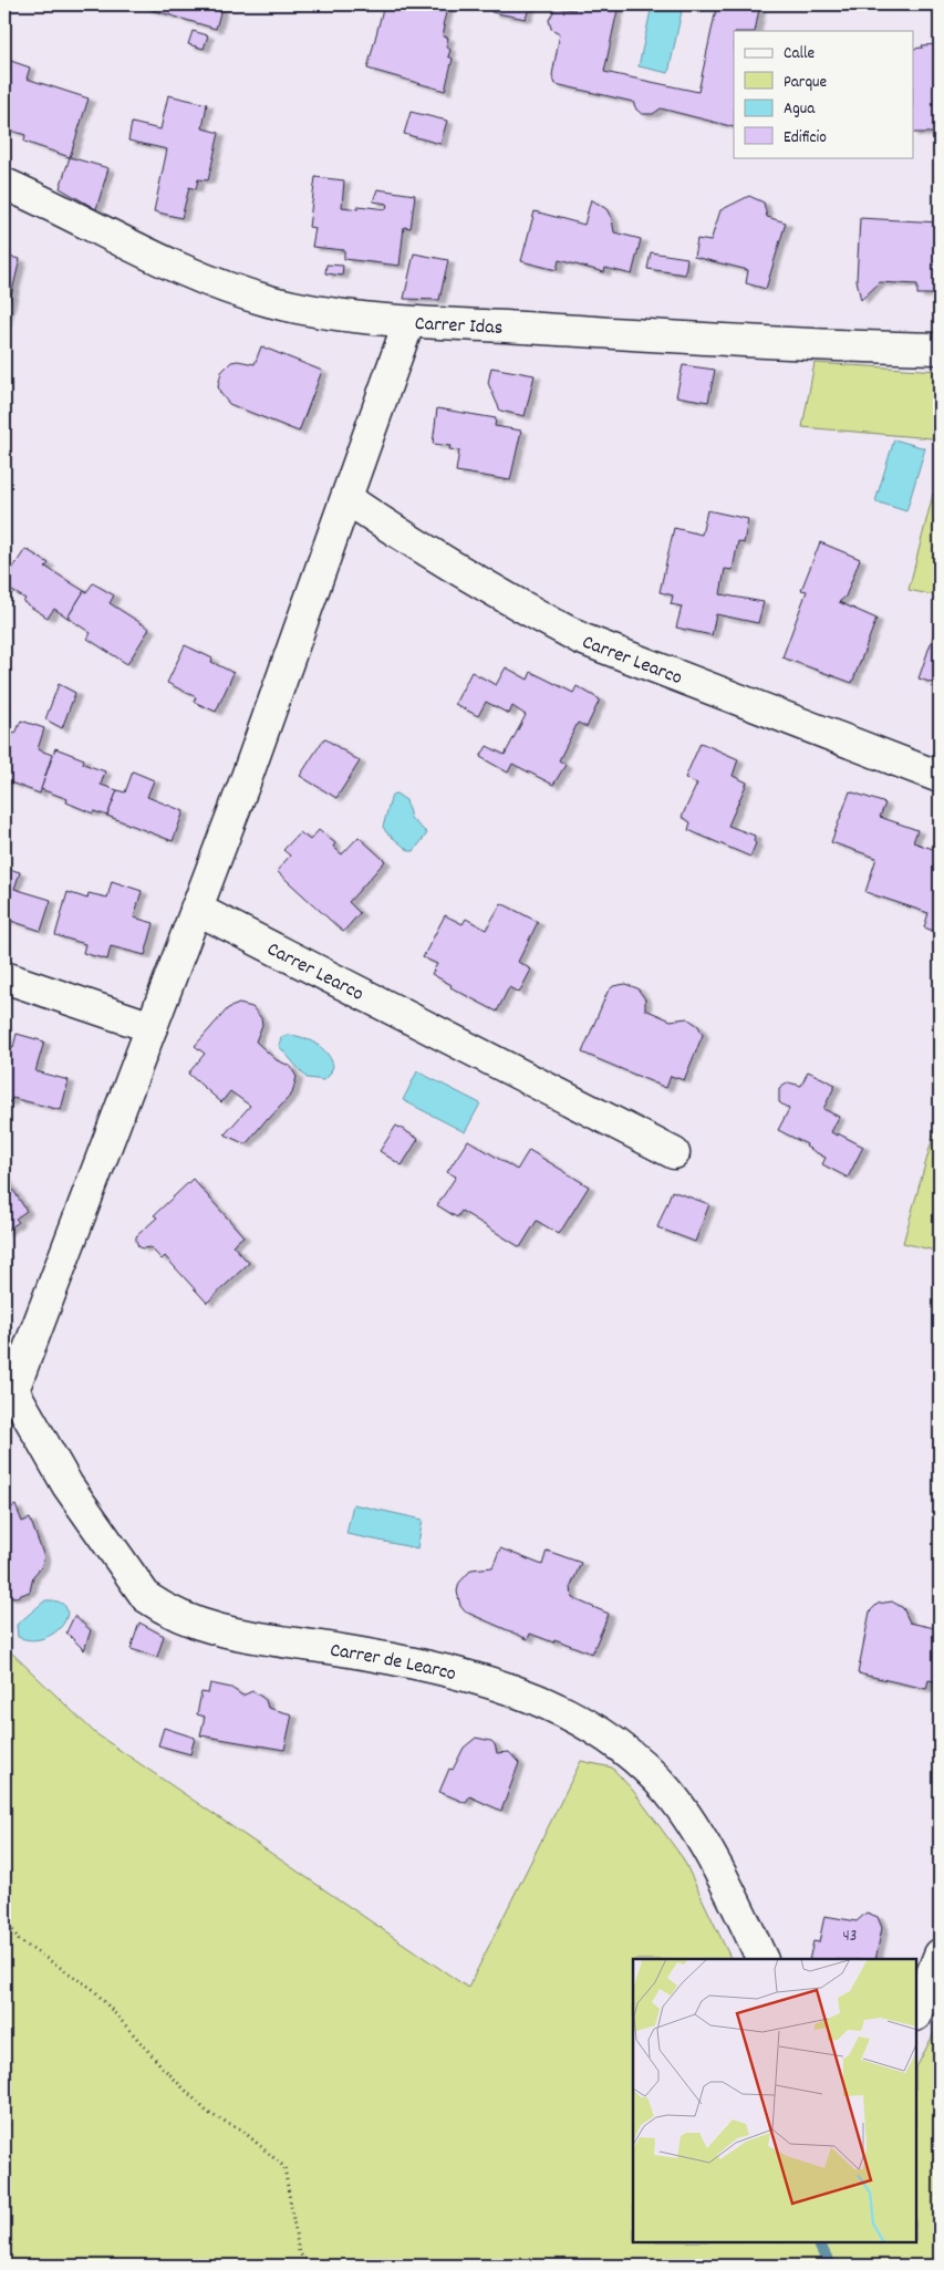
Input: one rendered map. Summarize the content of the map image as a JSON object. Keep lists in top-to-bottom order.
{
  "streets": {
    "street": ["Carrer Idas", "Carrer Learco", "Carrer de Learco"]
  },
  "house_numbers": ["43"],
  "legend": [
    "Calle",
    "Parque",
    "Agua",
    "Edificio"
  ]
}
